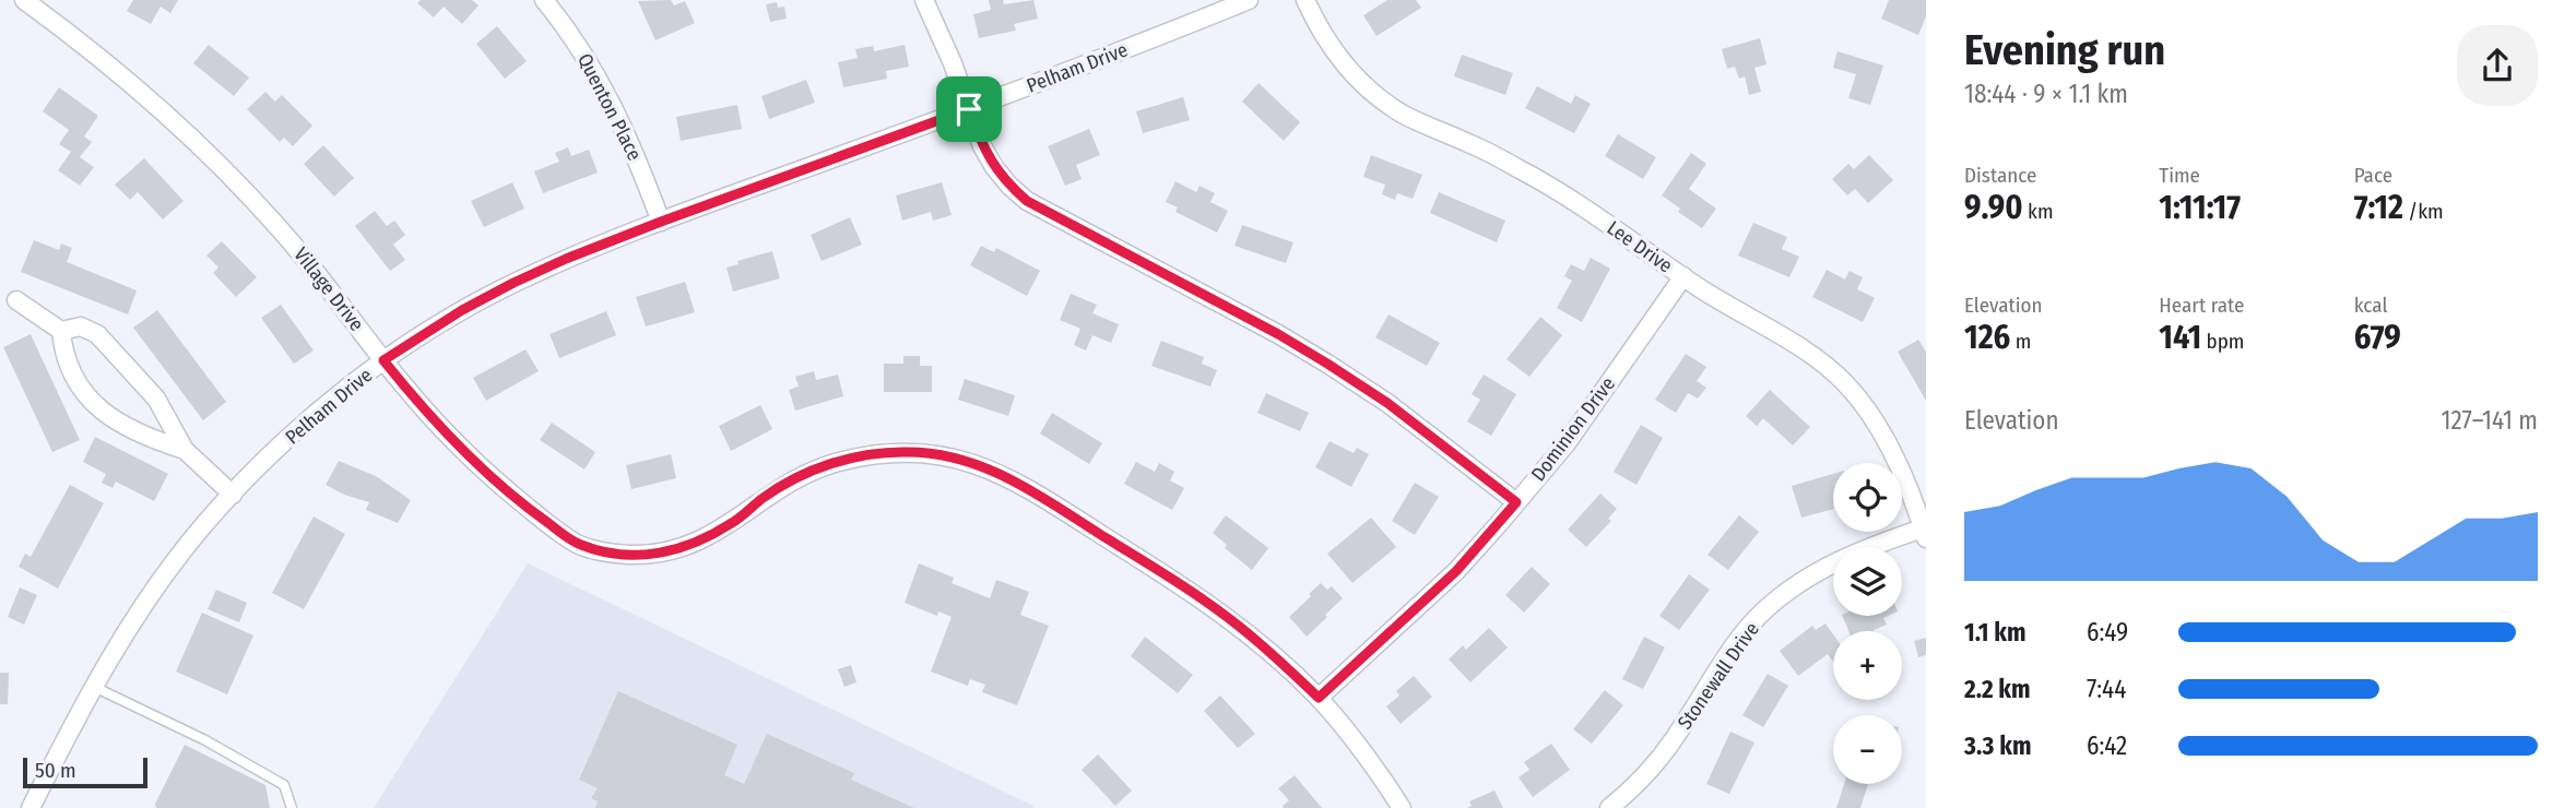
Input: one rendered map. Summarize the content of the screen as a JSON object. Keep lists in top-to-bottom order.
{
  "streets": {
    "street": [
      "Pelham Drive",
      "Quenton Place",
      "Lee Drive",
      "Village Drive",
      "Dominion Drive",
      "Stonewall Drive"
    ]
  },
  "crossings": [
    ["Pelham Drive", "Quenton Place"],
    ["Pelham Drive", "Village Drive"],
    ["Lee Drive", "Dominion Drive"],
    ["Lee Drive", "Stonewall Drive"],
    ["Village Drive", "Dominion Drive"]
  ],
  "scale_bar": "50 m",
  "page": {
    "heading": ["Evening run", "18:44 · 9 × 1.1 km"],
    "stats": [
      ["Distance", "9.90 km"],
      ["Time", "1:11:17"],
      ["Pace", "7:12 /km"],
      ["Elevation", "126 m"],
      ["Heart rate", "141 bpm"],
      ["kcal", "679"]
    ],
    "chart": ["Elevation", "127–141 m"],
    "map_buttons": ["+", "−"],
    "list": [
      {
        "name": "1.1 km",
        "note": "6:49"
      },
      {
        "name": "2.2 km",
        "note": "7:44"
      },
      {
        "name": "3.3 km",
        "note": "6:42"
      }
    ],
    "scale": "50 m"
  }
}
